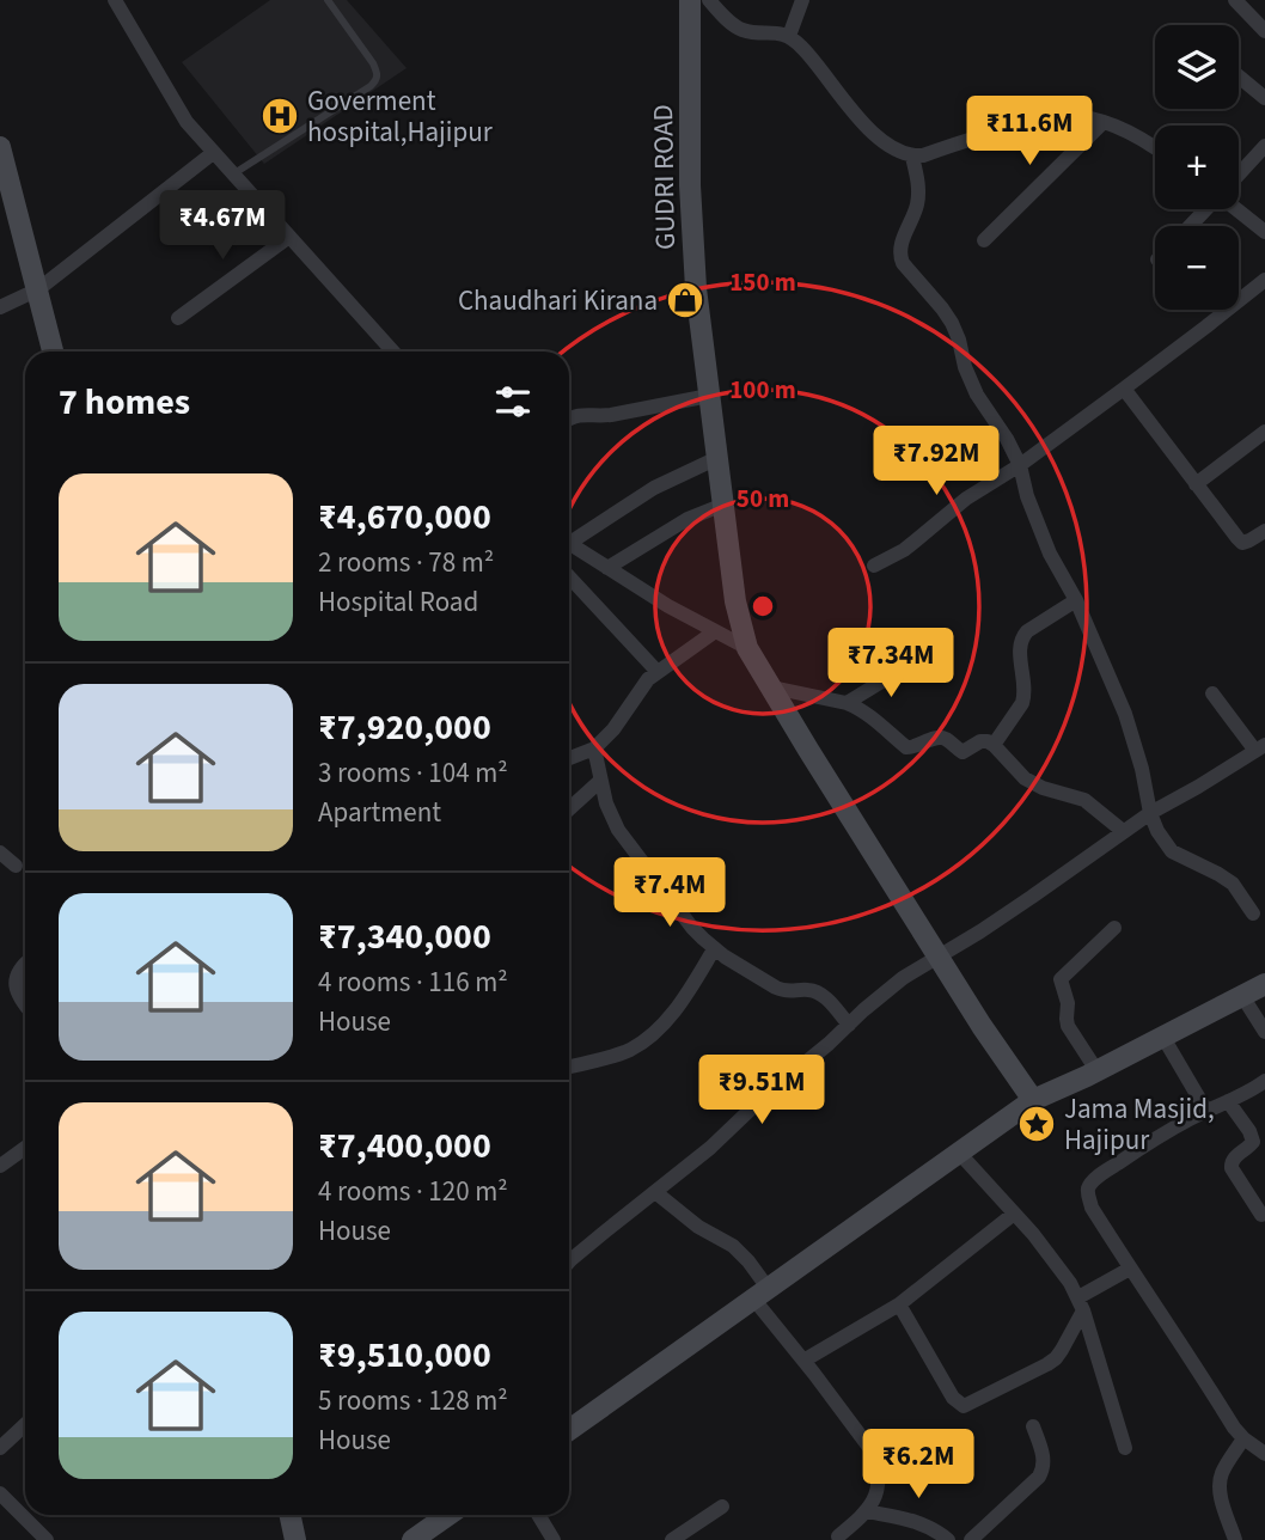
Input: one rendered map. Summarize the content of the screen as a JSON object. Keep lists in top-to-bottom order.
{
  "streets": {
    "street": ["GUDRI ROAD"]
  },
  "places": {
    "hospital": ["Goverment hospital,Hajipur"],
    "shop": ["Chaudhari Kirana"],
    "place": ["Jama Masjid, Hajipur"]
  },
  "page": {
    "map_buttons": ["+", "−"],
    "price": [
      "₹11.6M",
      "₹4.67M",
      "₹7.92M",
      "₹7.34M",
      "₹7.4M",
      "₹9.51M",
      "₹6.2M"
    ],
    "heading": "7 homes",
    "list": [
      {
        "name": "₹4,670,000",
        "note": "2 rooms · 78 m² · Hospital Road"
      },
      {
        "name": "₹7,920,000",
        "note": "3 rooms · 104 m² · Apartment"
      },
      {
        "name": "₹7,340,000",
        "note": "4 rooms · 116 m² · House"
      },
      {
        "name": "₹7,400,000",
        "note": "4 rooms · 120 m² · House"
      },
      {
        "name": "₹9,510,000",
        "note": "5 rooms · 128 m² · House"
      }
    ]
  },
  "rings": ["150 m", "100 m", "50 m"]
}
